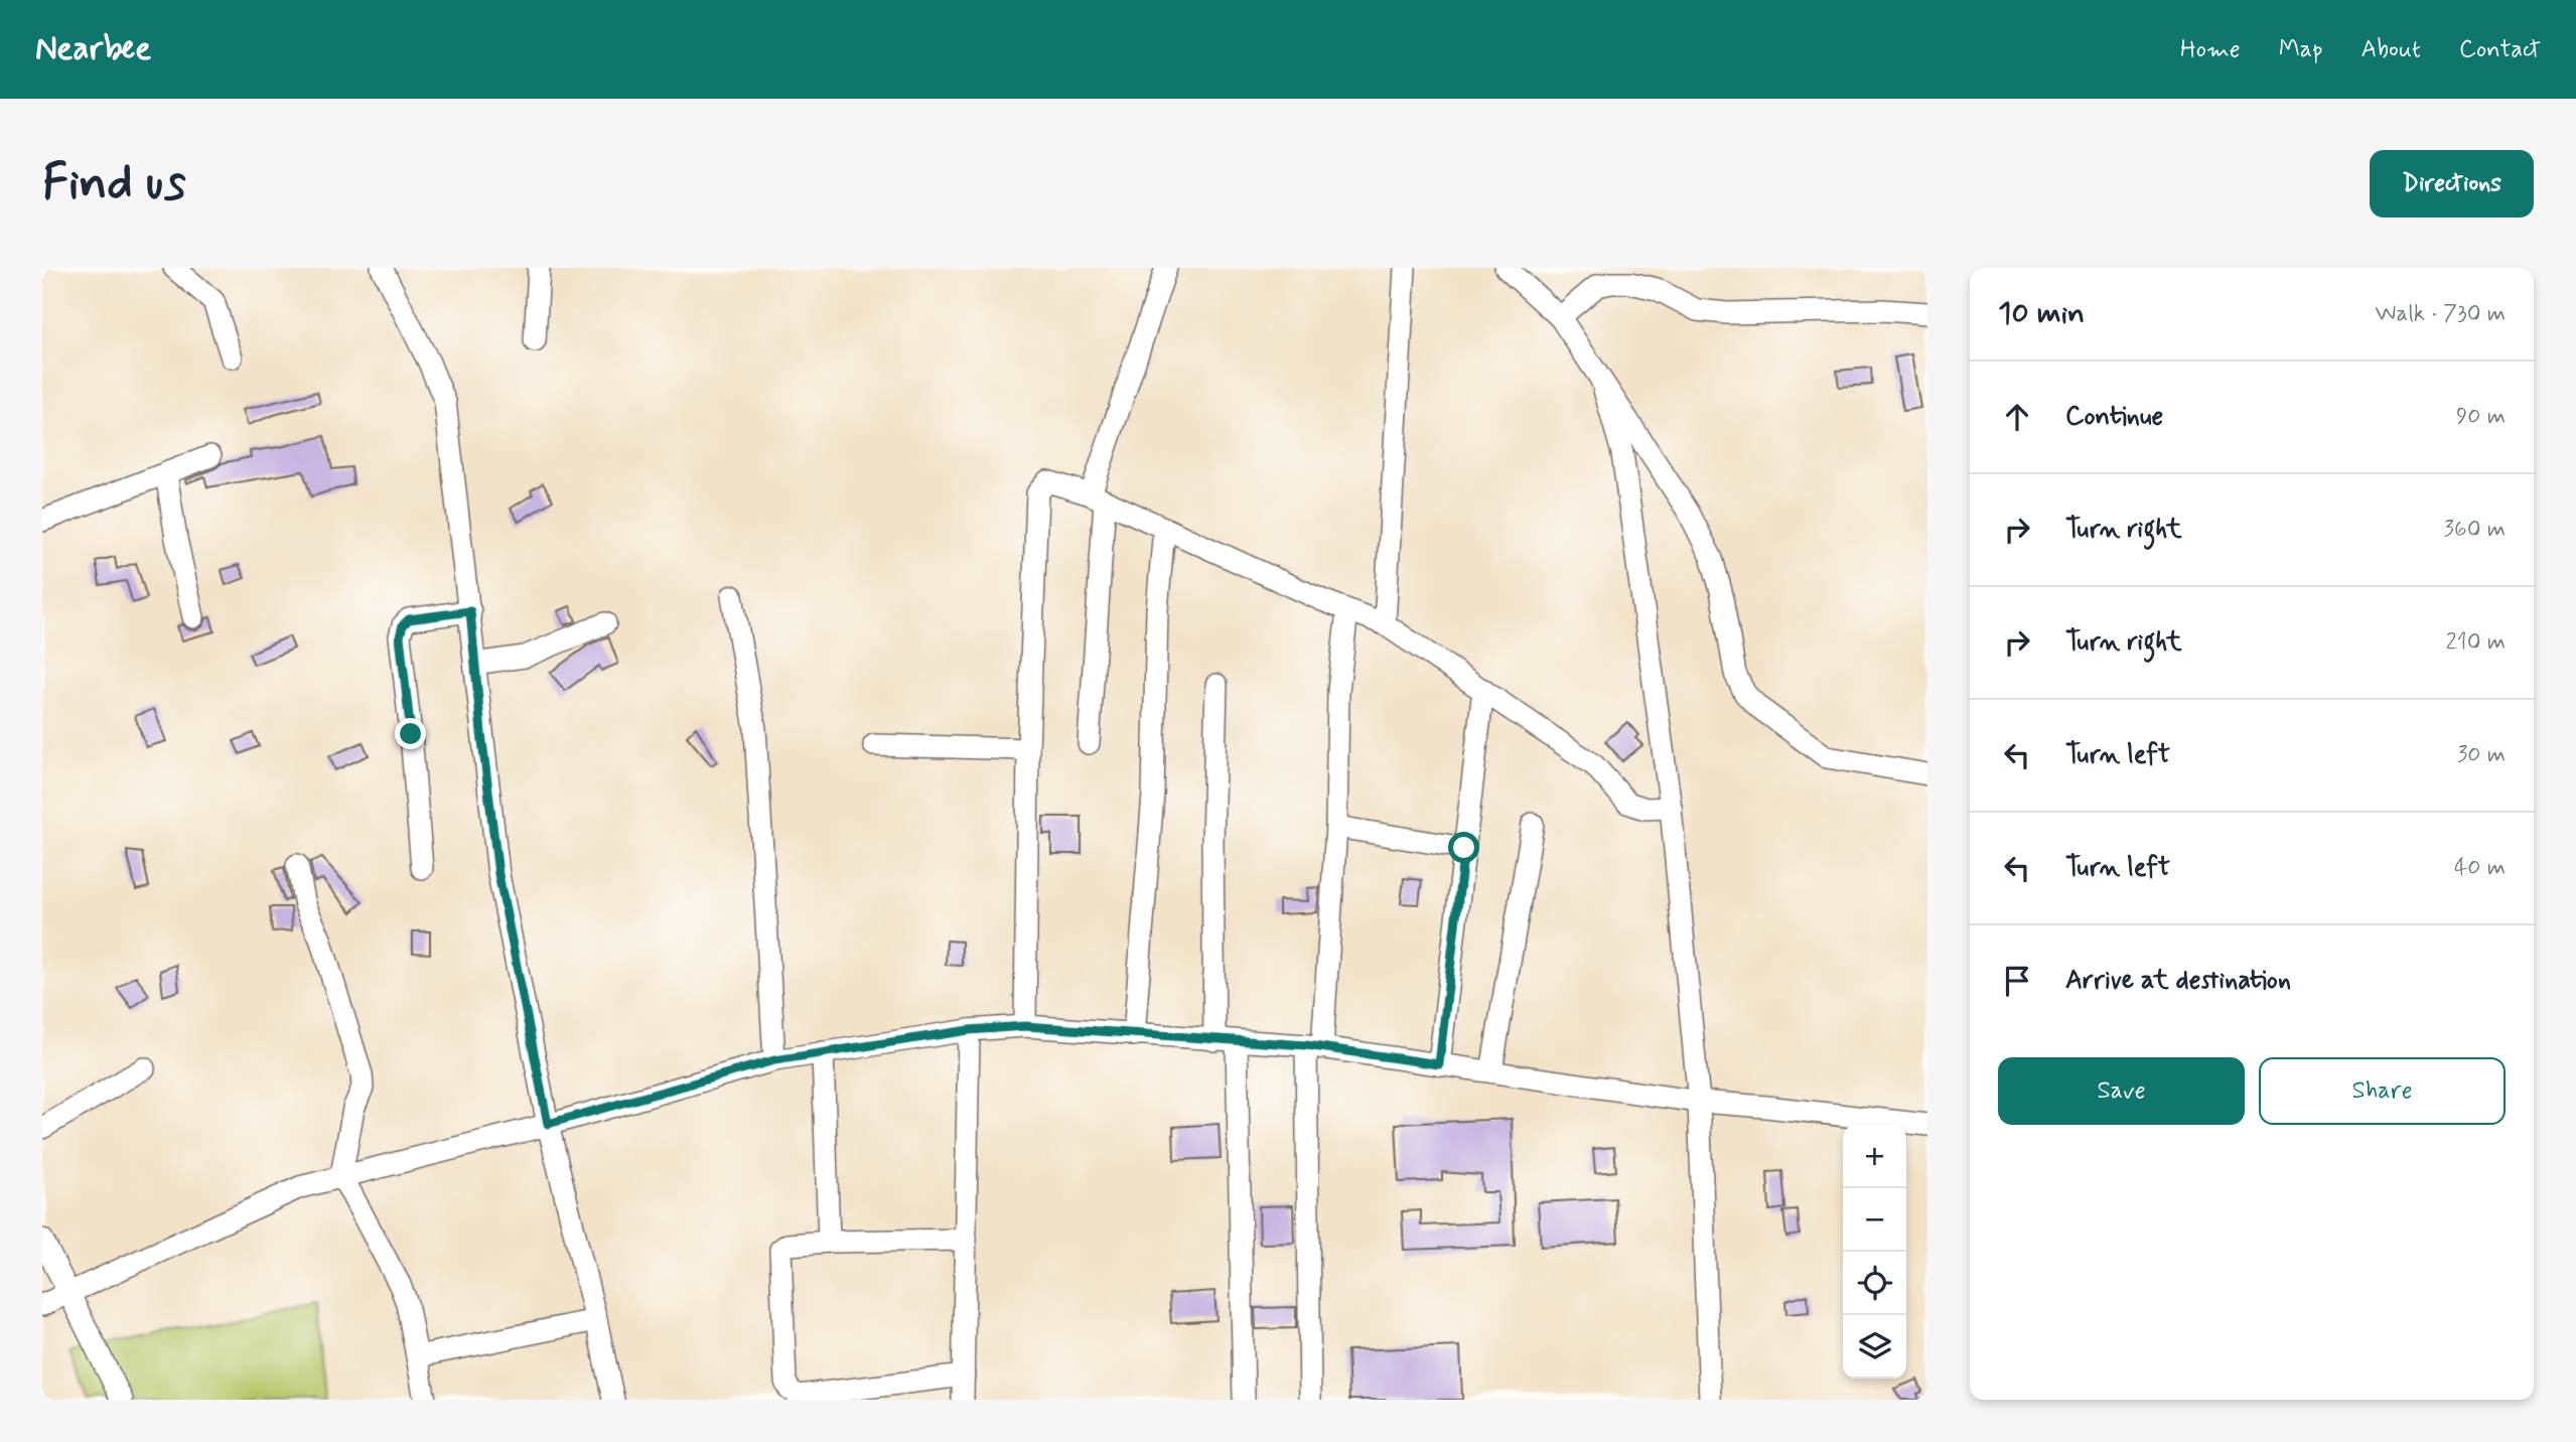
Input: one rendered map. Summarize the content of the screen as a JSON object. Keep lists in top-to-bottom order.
{
  "page": {
    "header": "Nearbee",
    "nav": [
      "Home",
      "Map",
      "About",
      "Contact"
    ],
    "buttons": [
      "Directions",
      ["Save", "Share"]
    ],
    "title": "Find us",
    "heading": ["10 min", "Walk · 730 m"],
    "list": [
      ["Continue", "90 m"],
      ["Turn right", "360 m"],
      ["Turn right", "210 m"],
      ["Turn left", "30 m"],
      ["Turn left", "40 m"],
      "Arrive at destination"
    ],
    "map_buttons": ["+", "−"]
  }
}
